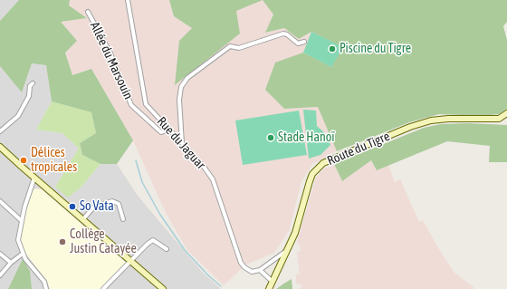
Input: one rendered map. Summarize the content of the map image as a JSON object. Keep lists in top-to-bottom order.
{
  "streets": {
    "main road": ["Route du Tigre"],
    "street": ["Allée du Marsouin", "Rue du Jaguar"]
  },
  "crossings": [
    ["Allée du Marsouin", "Rue du Jaguar"]
  ],
  "places": [
    "Piscine du Tigre",
    "Stade Hanoï",
    "Délices tropicales",
    "So Vata",
    "Collège Justin Catayée"
  ]
}
